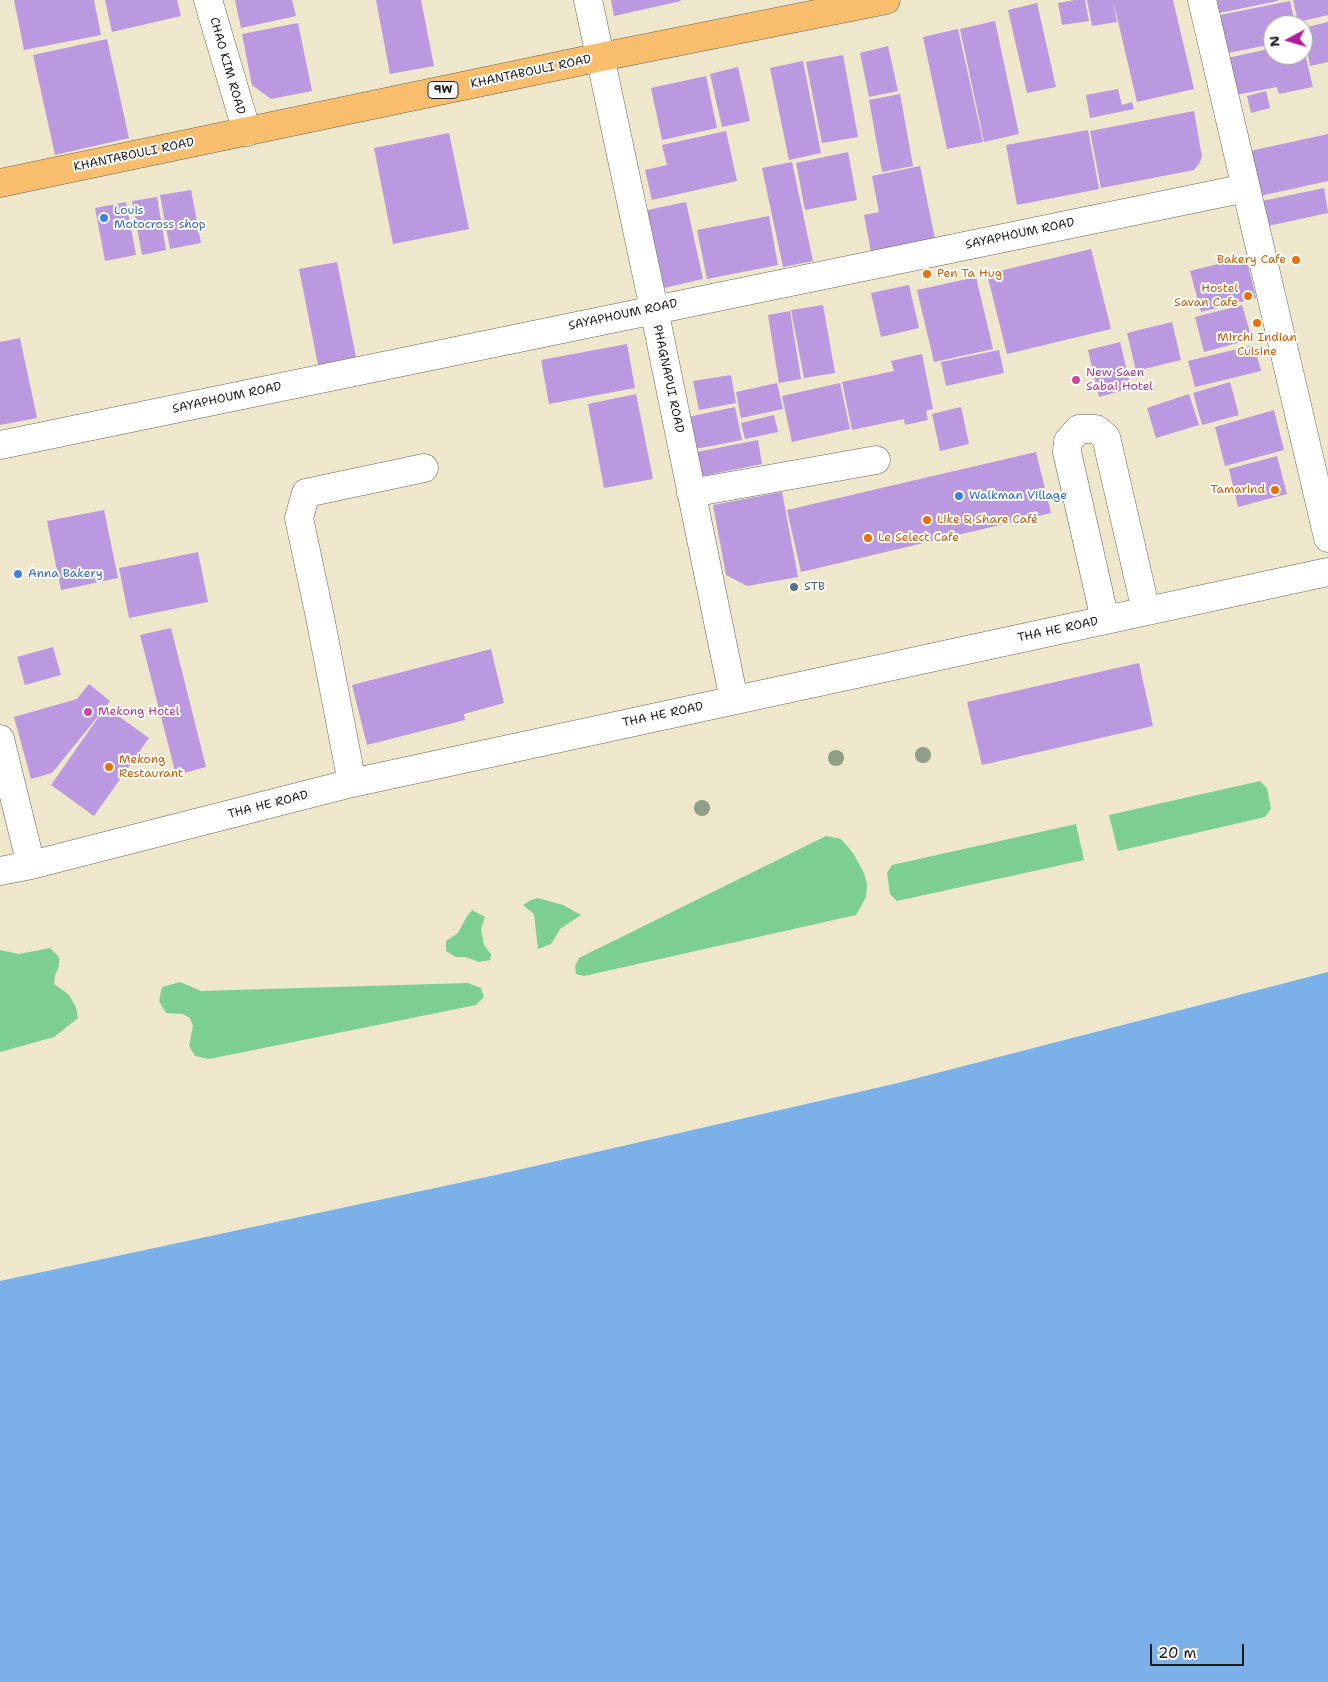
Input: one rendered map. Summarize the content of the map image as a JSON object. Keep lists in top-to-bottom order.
{
  "streets": {
    "main road": ["KHANTABOULI ROAD", "9W"],
    "street": [
      "CHAO KIM ROAD",
      "SAYAPHOUM ROAD",
      "PHAGNAPUI ROAD",
      "THA HE ROAD"
    ]
  },
  "crossings": [
    ["CHAO KIM ROAD", "KHANTABOULI ROAD"],
    ["KHANTABOULI ROAD", "PHAGNAPUI ROAD"],
    ["SAYAPHOUM ROAD", "PHAGNAPUI ROAD"],
    ["PHAGNAPUI ROAD", "THA HE ROAD"]
  ],
  "places": [
    "Louis Motocross shop",
    "Bakery Cafe",
    "Pen Ta Hug",
    "Hostel Savan Cafe",
    "Mirchi Indian Cuisine",
    "New Saen Sabai Hotel",
    "Tamarind",
    "Walkman Village",
    "Like & Share Café",
    "Le Select Cafe",
    "Anna Bakery",
    "STB",
    "Mekong Hotel",
    "Mekong Restaurant"
  ],
  "scale_bar": "20 m",
  "north": "left"
}
